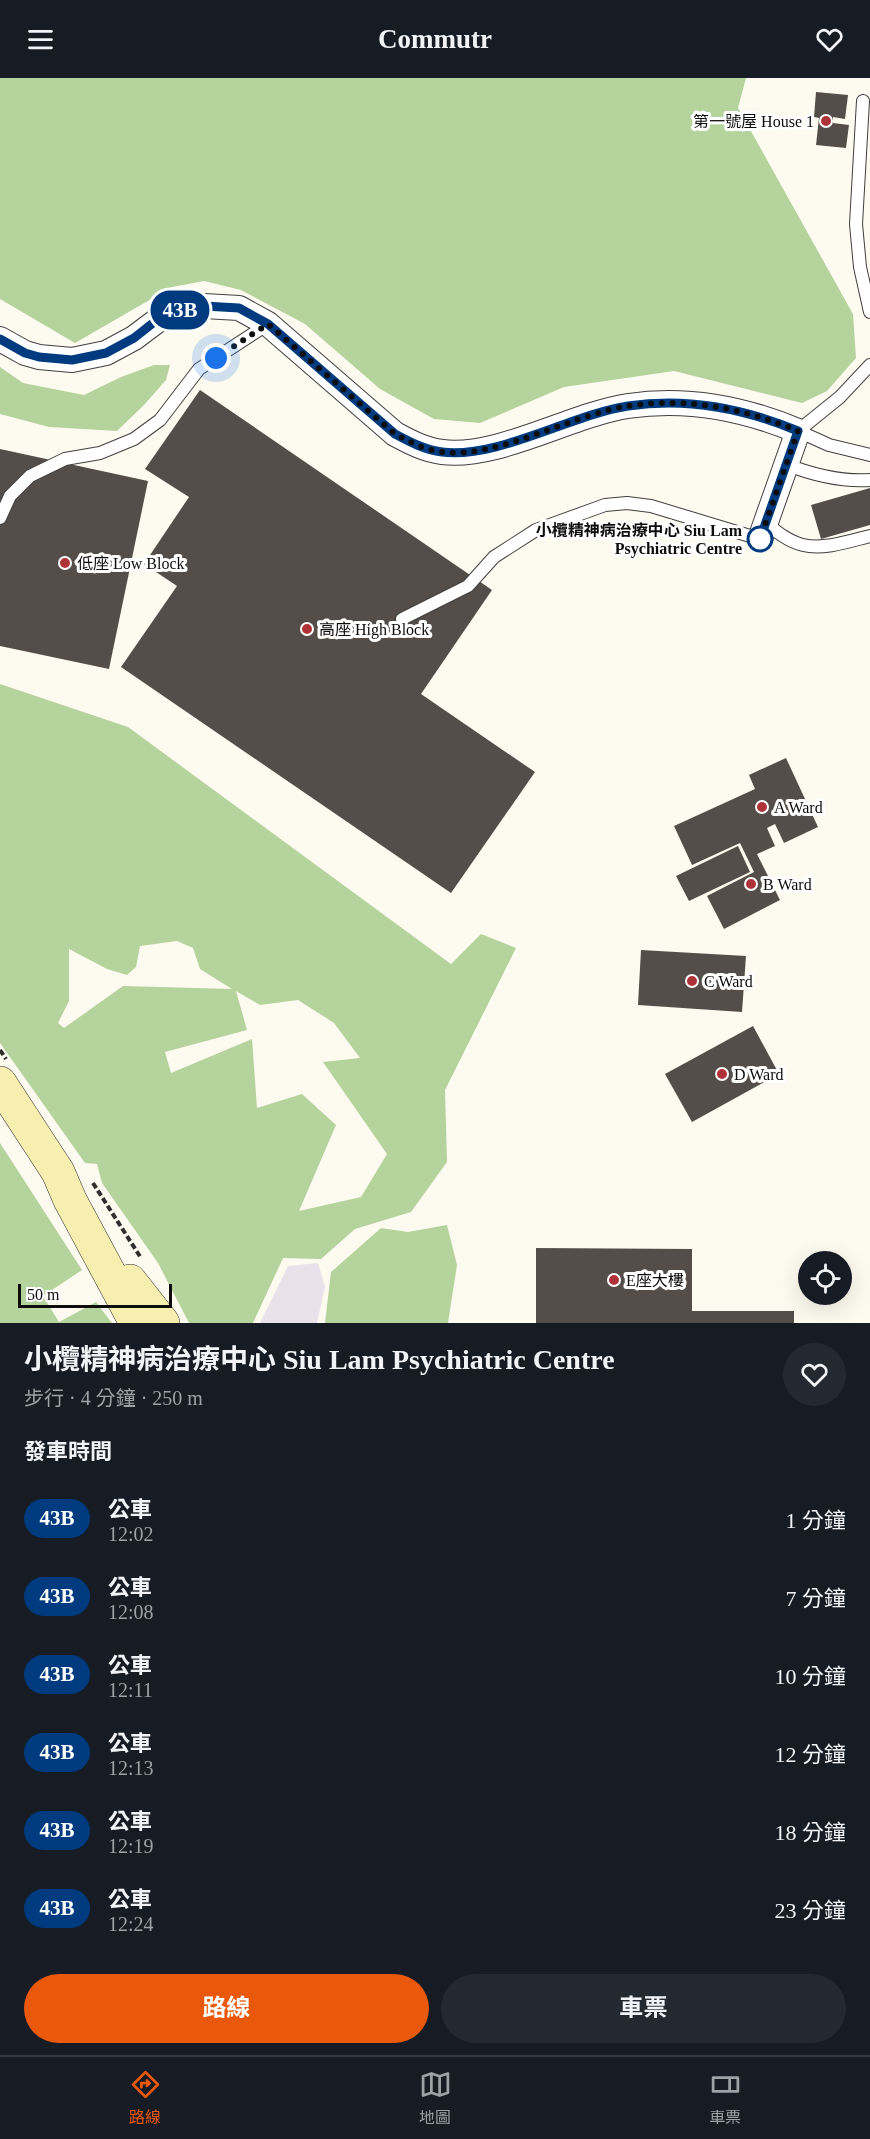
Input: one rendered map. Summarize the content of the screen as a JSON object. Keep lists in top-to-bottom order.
{
  "places": [
    "第一號屋 House 1",
    "小欖精神病治療中心 Siu Lam Psychiatric Centre",
    "低座 Low Block",
    "高座 High Block",
    "A Ward",
    "B Ward",
    "C Ward",
    "D Ward",
    "E座大樓"
  ],
  "lines": ["bus line 43B"],
  "scale_bar": "50 m",
  "page": {
    "header": "Commutr",
    "on_map": "43B",
    "scale": "50 m",
    "heading": [
      ["小欖精神病治療中心 Siu Lam Psychiatric Centre", "步行 · 4 分鐘 · 250 m"],
      "發車時間"
    ],
    "list": [
      {
        "mark": "43B",
        "name": "公車",
        "note": "12:02",
        "value": "1 分鐘"
      },
      {
        "mark": "43B",
        "name": "公車",
        "note": "12:08",
        "value": "7 分鐘"
      },
      {
        "mark": "43B",
        "name": "公車",
        "note": "12:11",
        "value": "10 分鐘"
      },
      {
        "mark": "43B",
        "name": "公車",
        "note": "12:13",
        "value": "12 分鐘"
      },
      {
        "mark": "43B",
        "name": "公車",
        "note": "12:19",
        "value": "18 分鐘"
      },
      {
        "mark": "43B",
        "name": "公車",
        "note": "12:24",
        "value": "23 分鐘"
      }
    ],
    "buttons": ["路線", "車票"],
    "tabs": ["路線", "地圖", "車票"]
  }
}
